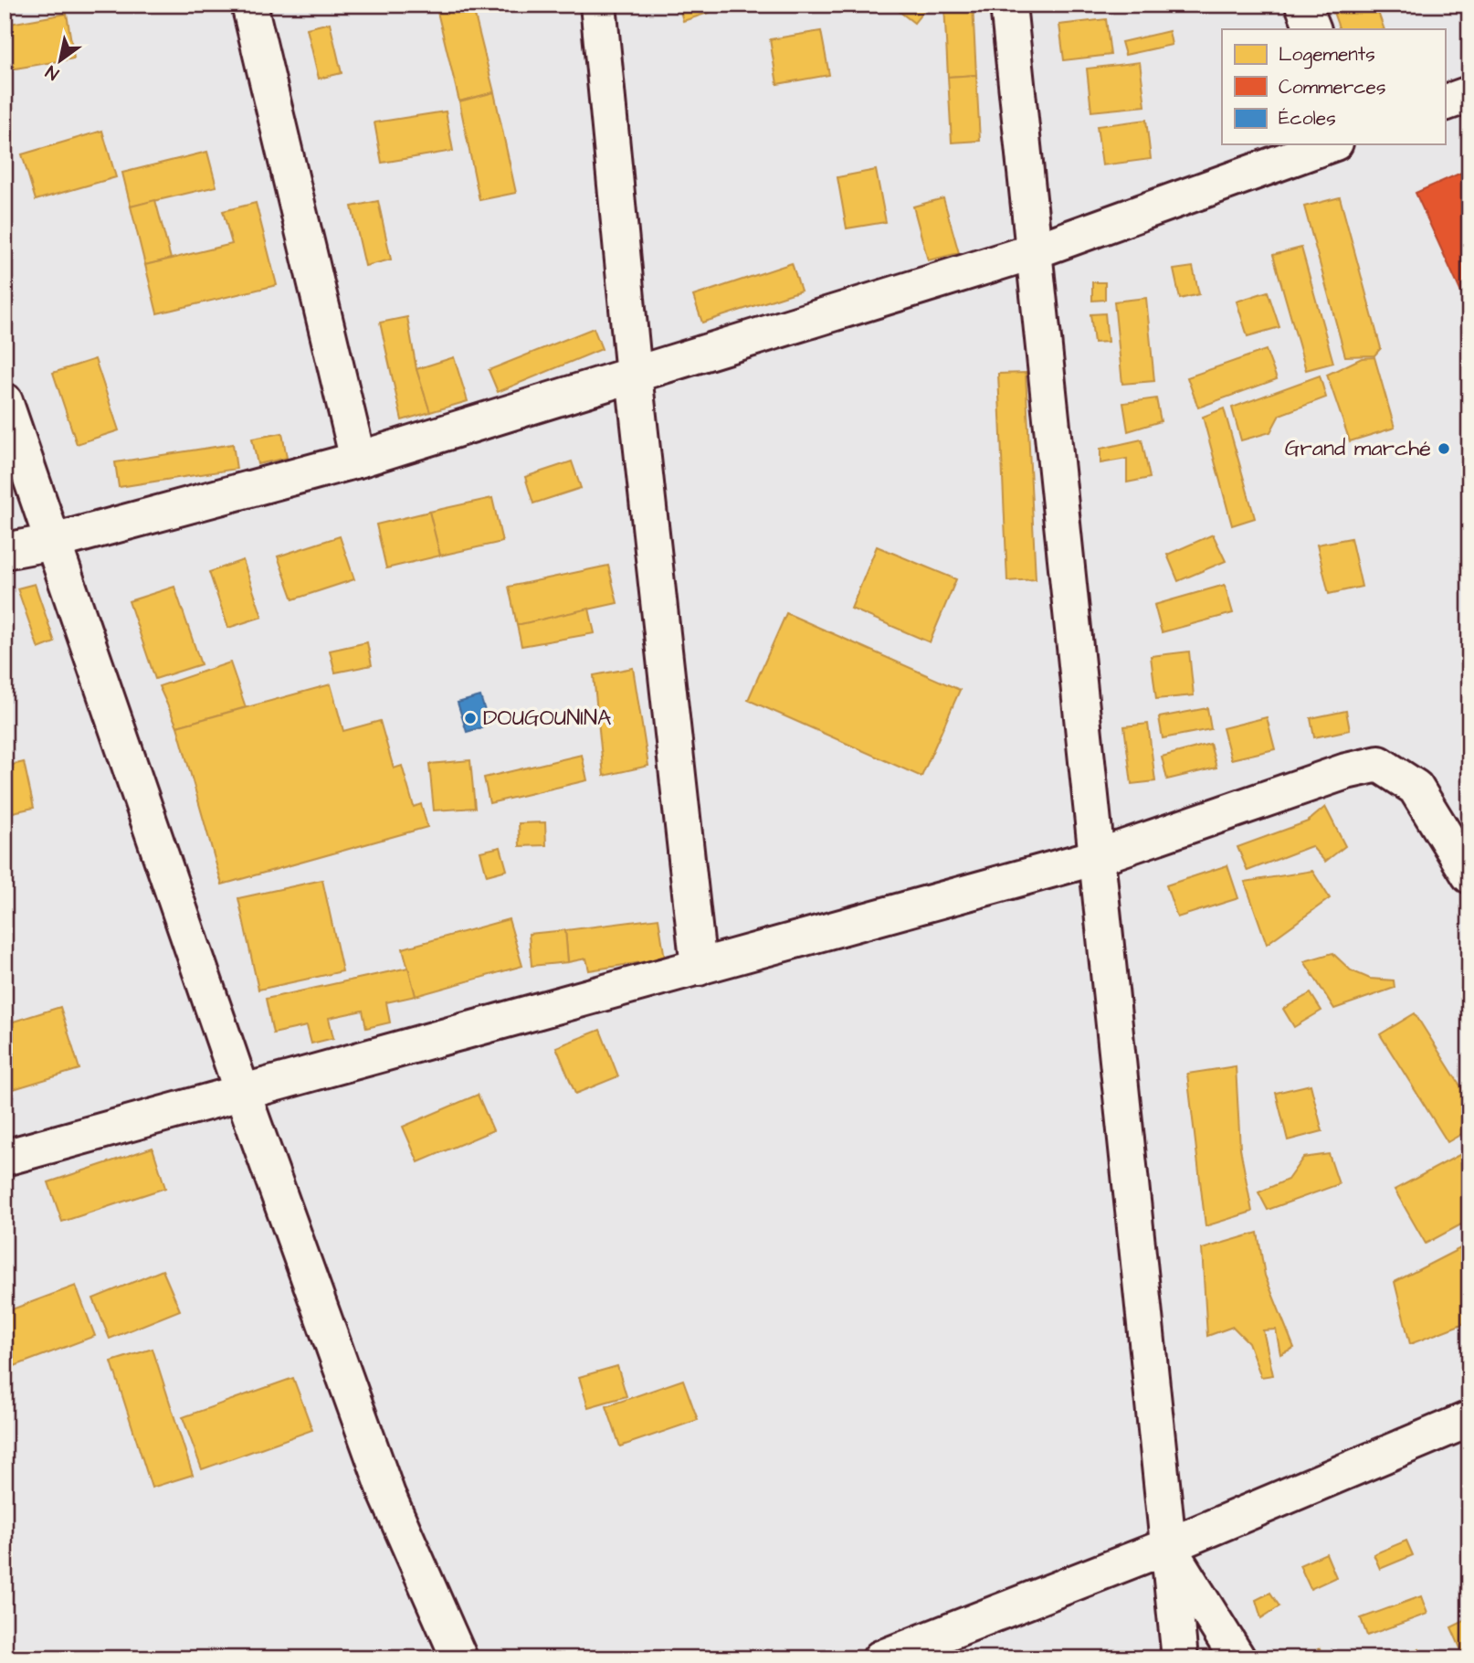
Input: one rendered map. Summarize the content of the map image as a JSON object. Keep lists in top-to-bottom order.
{
  "places": ["Grand marché", "DOUGOUNINA"],
  "legend": ["Logements", "Commerces", "Écoles"],
  "north": "bottom left"
}
